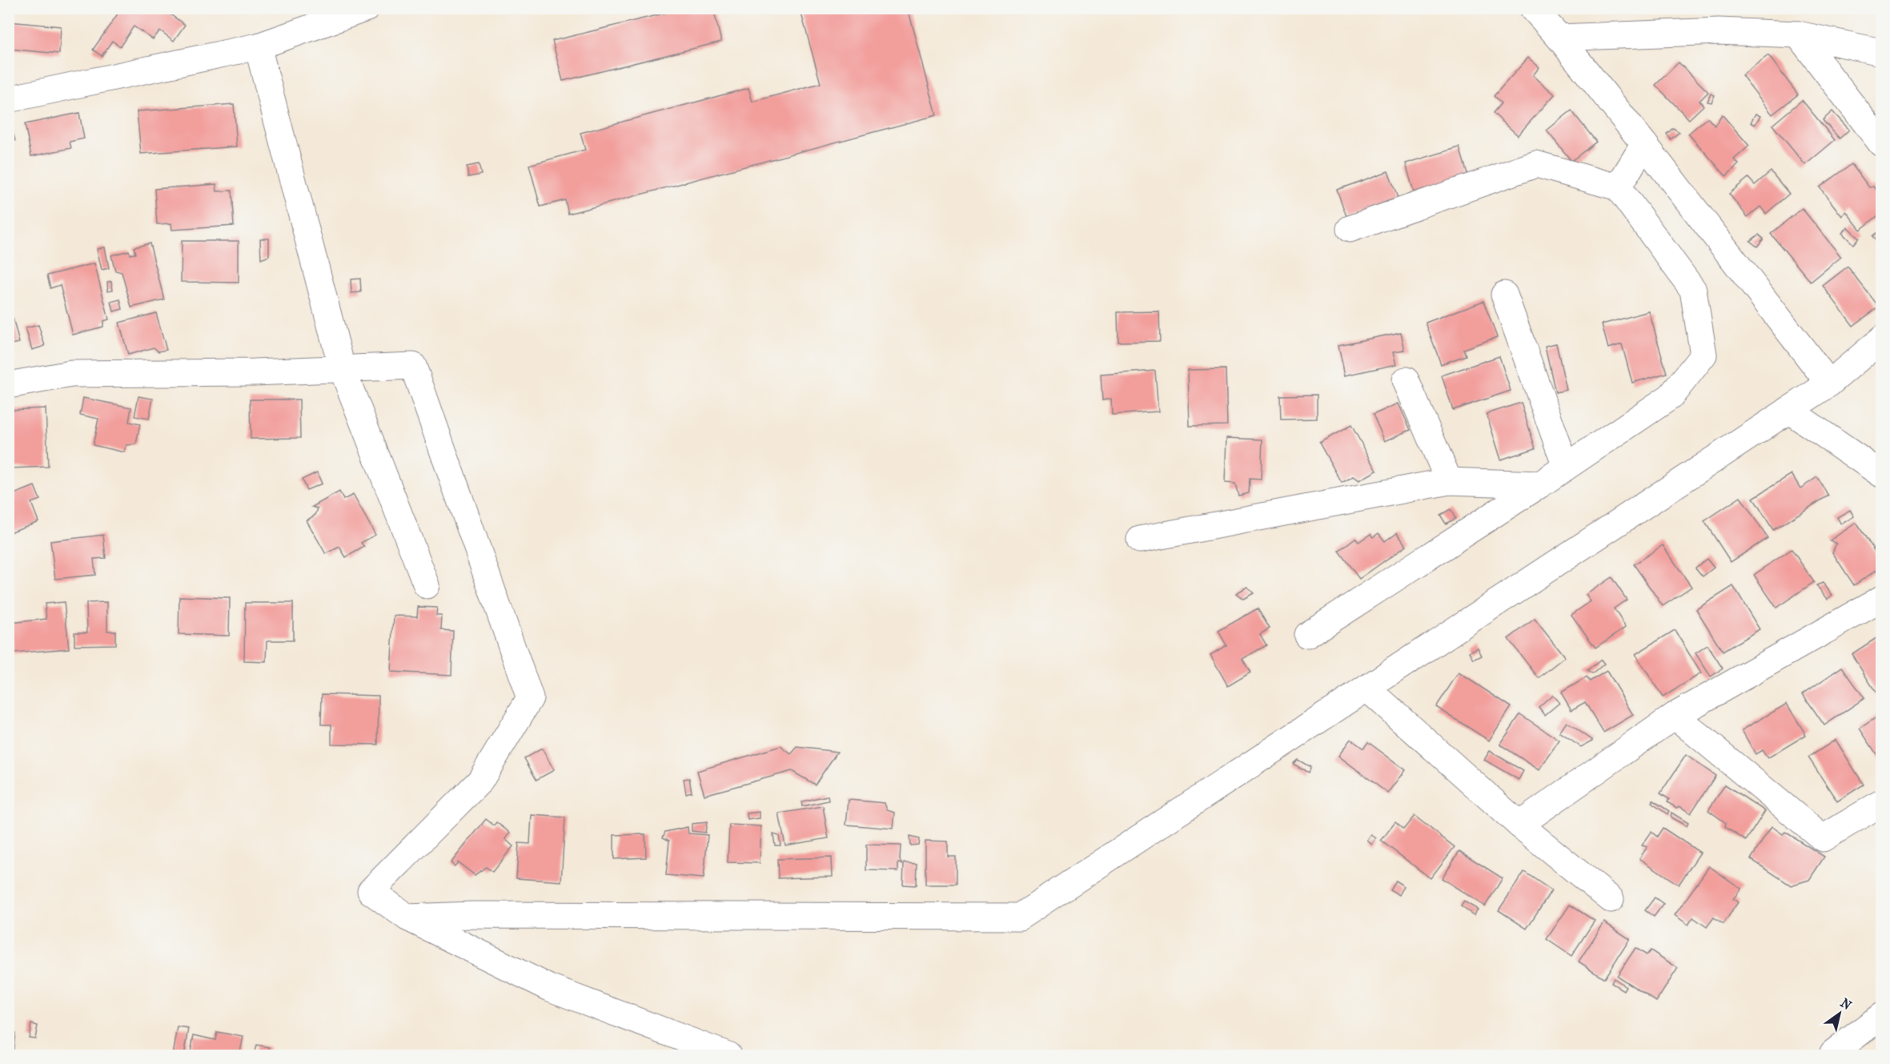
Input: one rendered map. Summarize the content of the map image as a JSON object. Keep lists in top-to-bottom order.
{
  "north": "top right"
}
